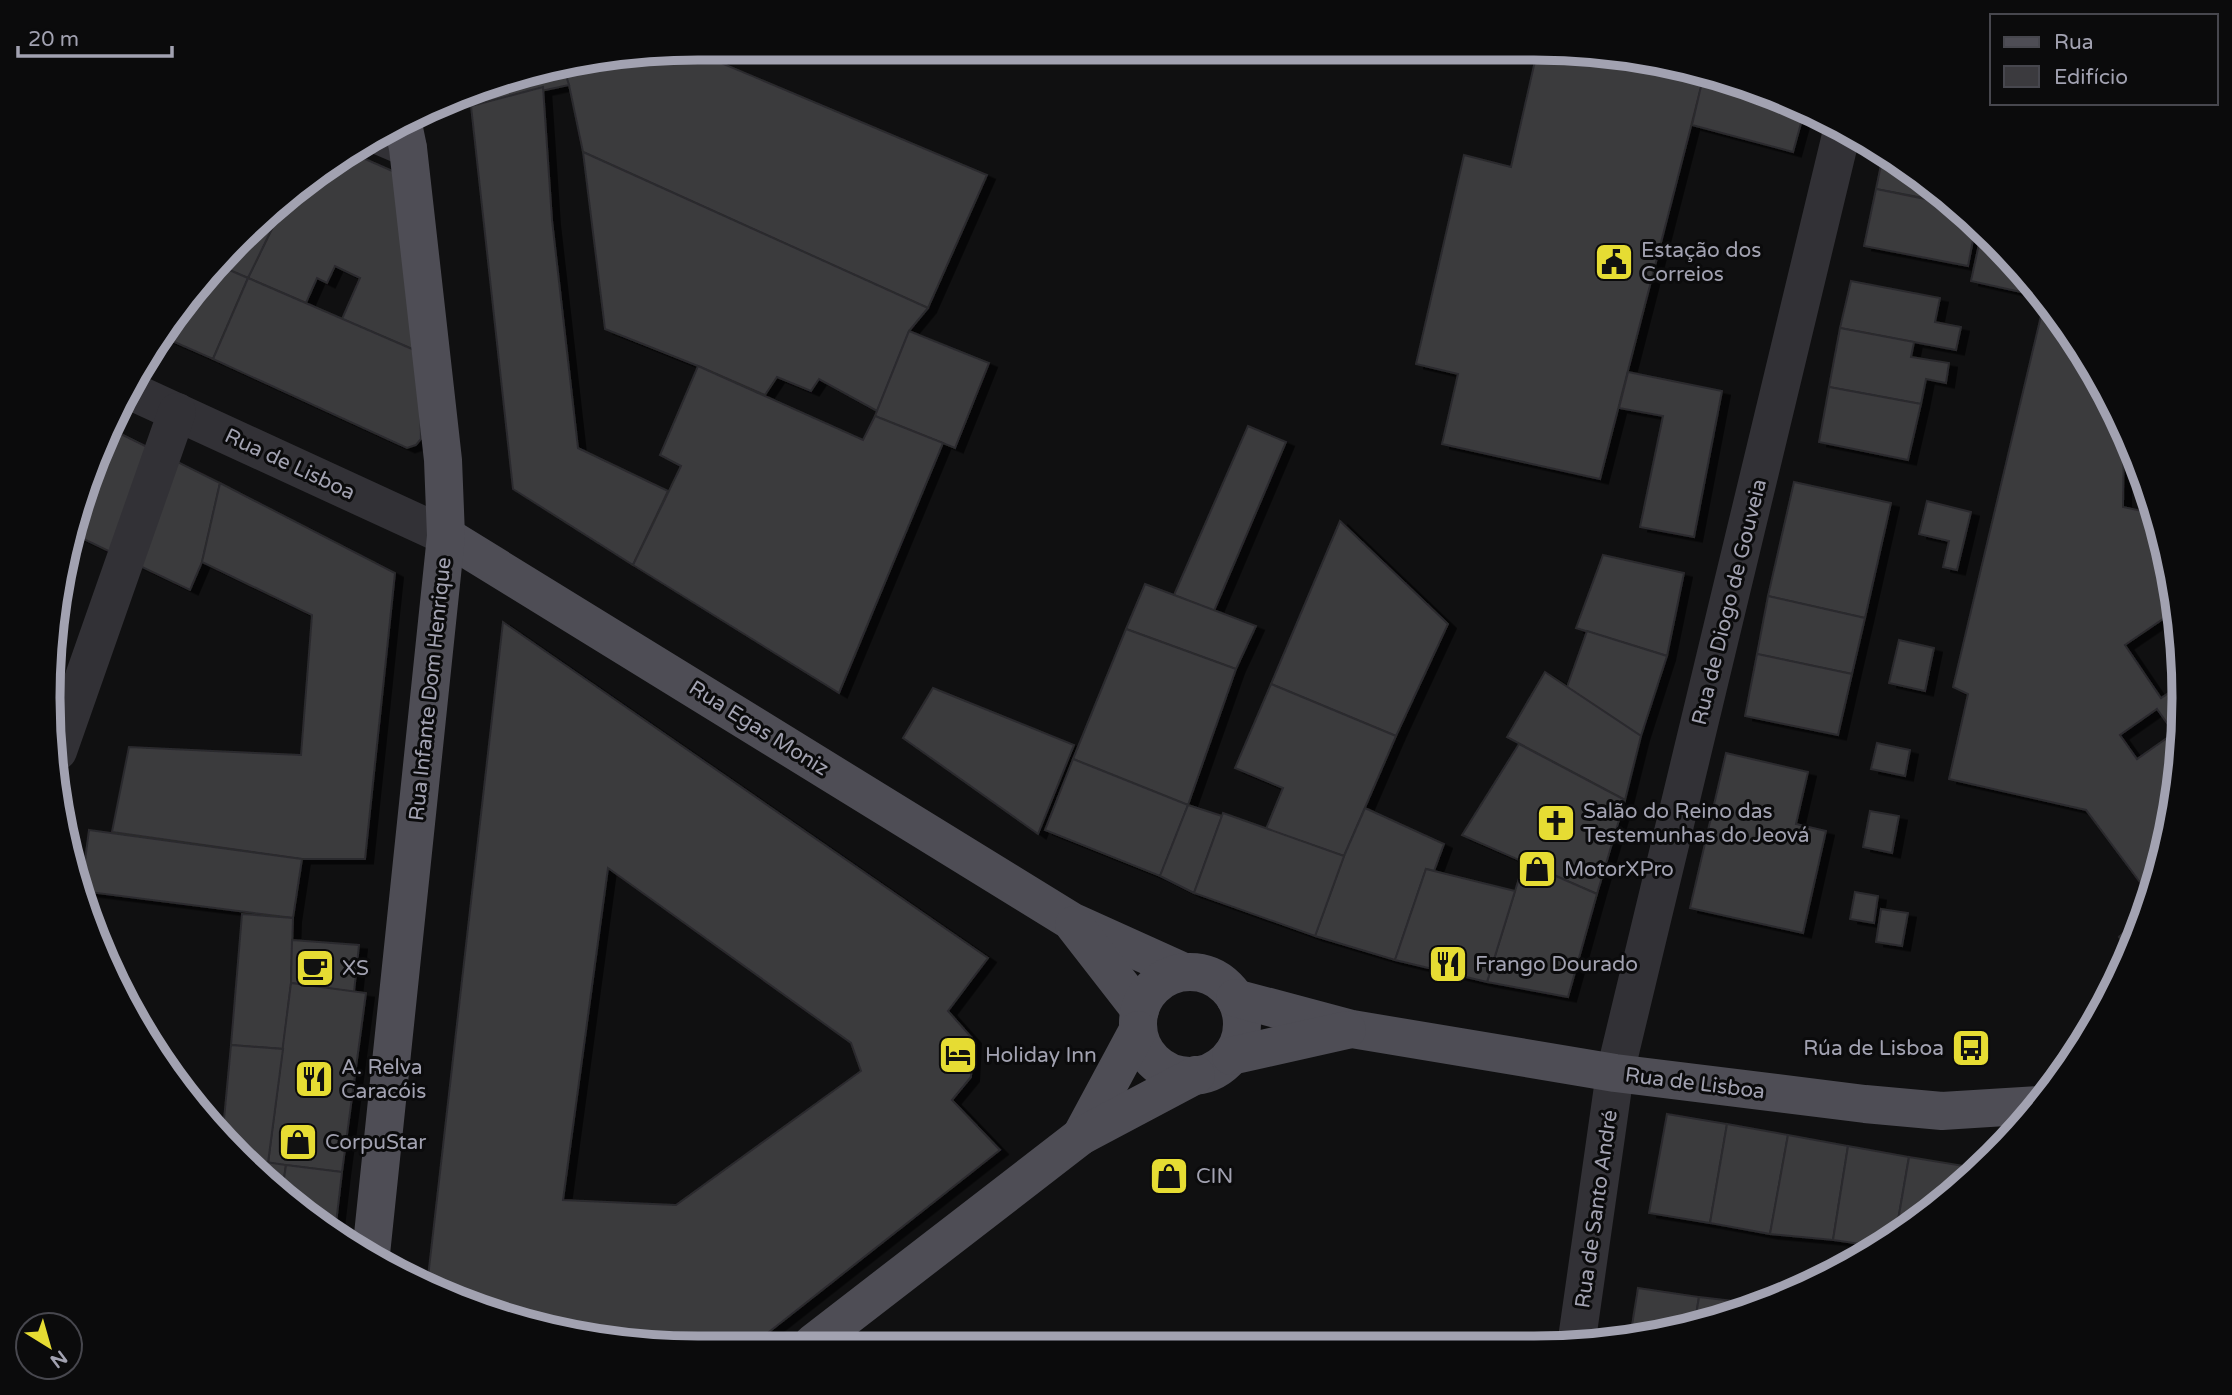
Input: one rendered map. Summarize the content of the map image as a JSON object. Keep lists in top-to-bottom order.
{
  "streets": {
    "main road": ["Rua de Lisboa", "Rua Infante Dom Henrique", "Rua Egas Moniz"],
    "street": ["Rua de Diogo de Gouveia", "Rua de Santo André"]
  },
  "crossings": [
    ["Rua de Lisboa", "Rua de Diogo de Gouveia"],
    ["Rua de Lisboa", "Rua Infante Dom Henrique"],
    ["Rua de Lisboa", "Rua Egas Moniz"],
    ["Rua de Lisboa", "Rua de Santo André"],
    ["Rua de Diogo de Gouveia", "Rua de Santo André"],
    ["Rua Infante Dom Henrique", "Rua Egas Moniz"]
  ],
  "places": {
    "public building": ["Estação dos Correios"],
    "church": ["Salão do Reino das Testemunhas do Jeová"],
    "shop": ["MotorXPro", "CorpuStar", "CIN"],
    "restaurant": ["Frango Dourado", "A. Relva Caracóis"],
    "cafe": ["XS"],
    "bus stop": ["Rúa de Lisboa"],
    "hotel": ["Holiday Inn"]
  },
  "legend": ["Rua", "Edifício"],
  "scale_bar": "20 m",
  "north": "bottom right"
}
